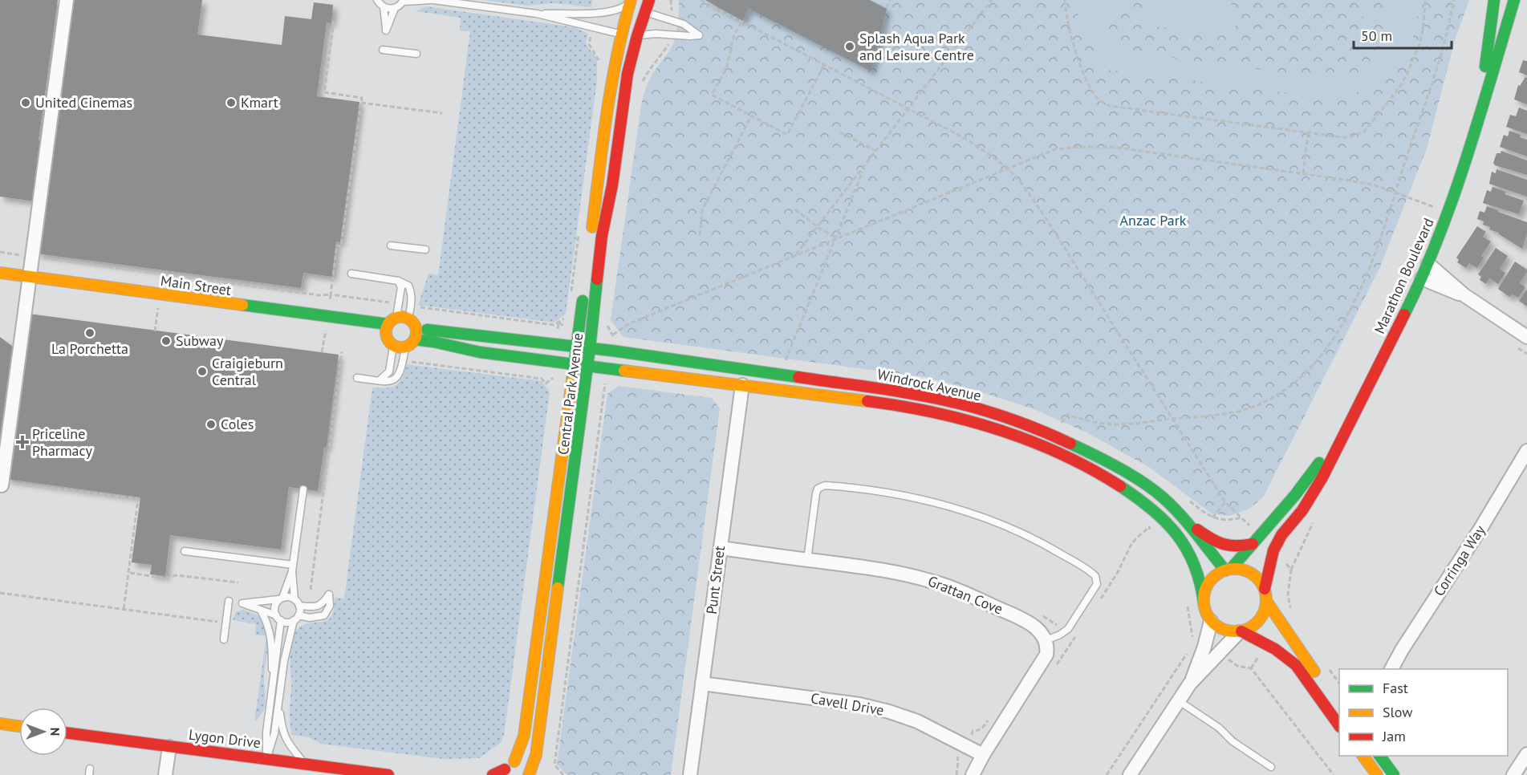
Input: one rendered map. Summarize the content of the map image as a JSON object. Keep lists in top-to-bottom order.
{
  "streets": {
    "street": [
      "Marathon Boulevard",
      "Main Street",
      "Windrock Avenue",
      "Central Park Avenue",
      "Corringa Way",
      "Punt Street",
      "Grattan Cove",
      "Cavell Drive",
      "Lygon Drive"
    ]
  },
  "crossings": [
    ["Marathon Boulevard", "Windrock Avenue"],
    ["Windrock Avenue", "Central Park Avenue"],
    ["Windrock Avenue", "Punt Street"],
    ["Punt Street", "Grattan Cove"],
    ["Punt Street", "Cavell Drive"]
  ],
  "parks": ["Anzac Park"],
  "places": {
    "other": [
      "Splash Aqua Park and Leisure Centre",
      "United Cinemas",
      "Kmart",
      "La Porchetta",
      "Subway",
      "Craigieburn Central",
      "Coles"
    ],
    "health": ["Priceline Pharmacy"]
  },
  "legend": ["Fast", "Slow", "Jam"],
  "scale_bar": "50 m",
  "north": "right"
}
